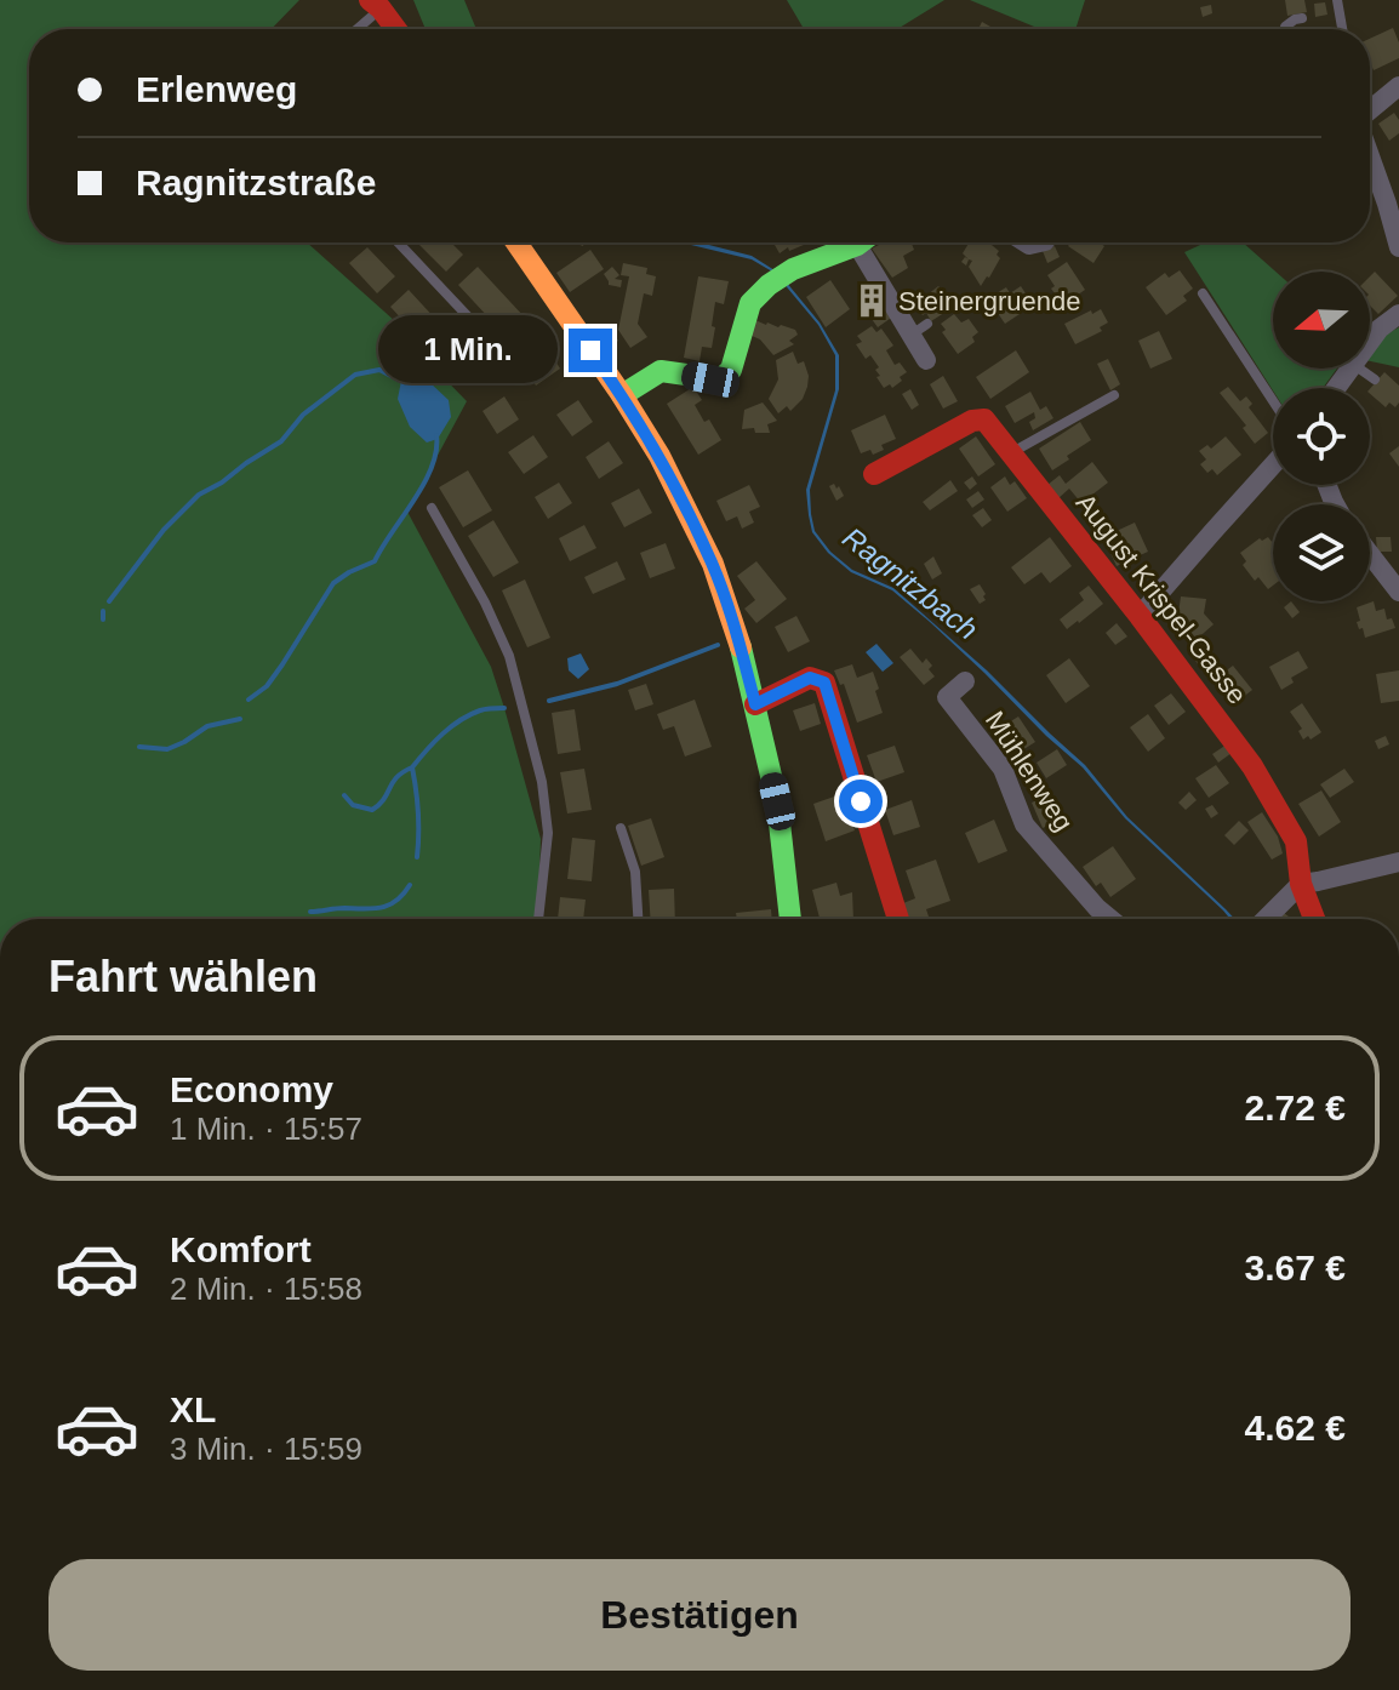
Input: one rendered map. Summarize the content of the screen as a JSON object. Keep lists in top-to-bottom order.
{
  "streets": {
    "street": ["August Krispel-Gasse", "Mühlenweg"]
  },
  "water": ["Ragnitzbach"],
  "places": {
    "building": ["Steinergruende"]
  },
  "north": "left",
  "page": {
    "banner": ["Erlenweg", "Ragnitzstraße"],
    "bubble": "1 Min.",
    "heading": "Fahrt wählen",
    "list": [
      {
        "name": "Economy",
        "note": "1 Min. · 15:57",
        "value": "2.72 €"
      },
      {
        "name": "Komfort",
        "note": "2 Min. · 15:58",
        "value": "3.67 €"
      },
      {
        "name": "XL",
        "note": "3 Min. · 15:59",
        "value": "4.62 €"
      }
    ],
    "buttons": "Bestätigen"
  }
}
